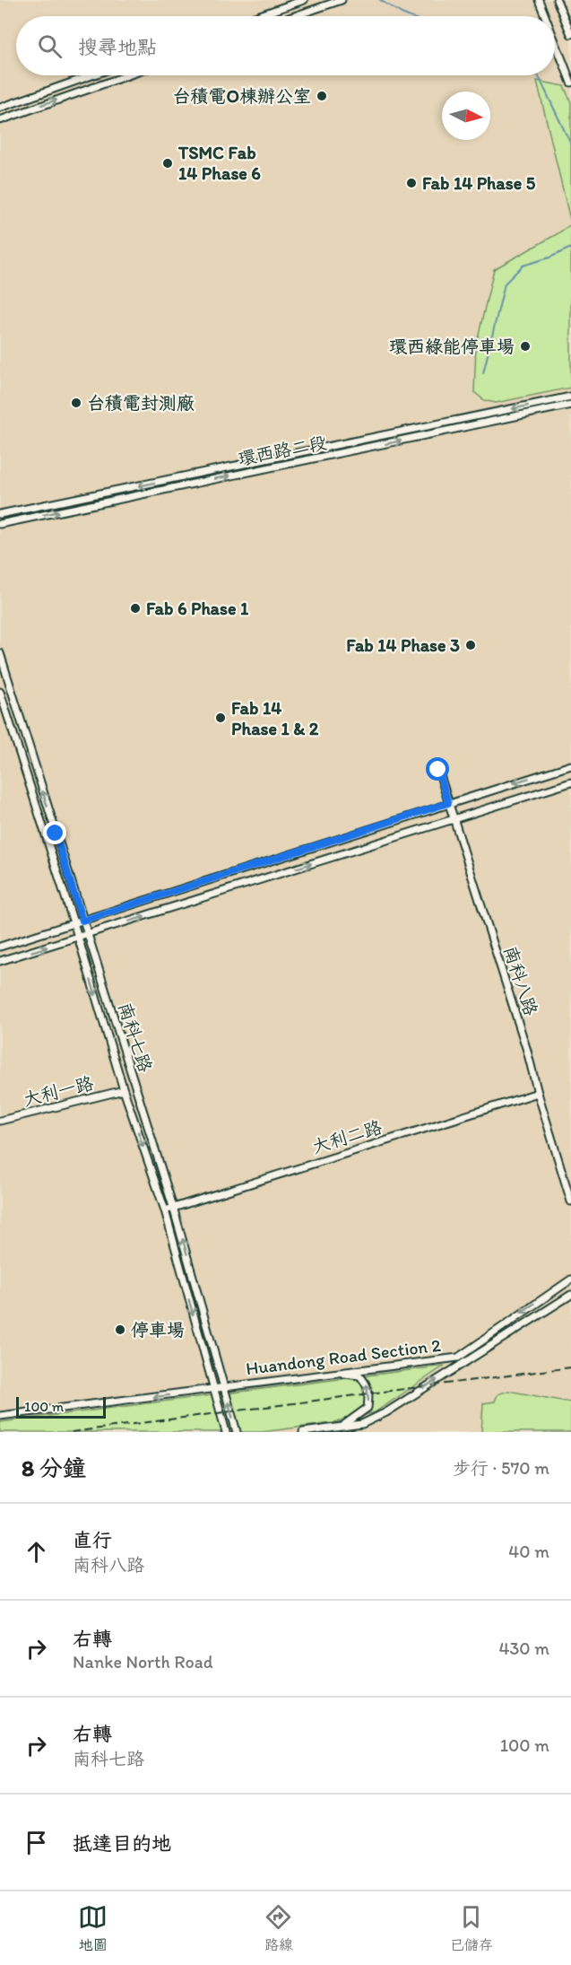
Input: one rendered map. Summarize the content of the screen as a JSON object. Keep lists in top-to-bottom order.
{
  "streets": {
    "street": [
      "環西路二段",
      "南科八路",
      "南科七路",
      "大利一路",
      "大利二路",
      "Huandong Road Section 2"
    ]
  },
  "crossings": [
    ["南科八路", "大利二路"],
    ["南科七路", "大利一路"],
    ["南科七路", "大利二路"],
    ["南科七路", "Huandong Road Section 2"]
  ],
  "places": [
    "台積電O棟辦公室",
    "TSMC Fab 14 Phase 6",
    "Fab 14 Phase 5",
    "環西綠能停車場",
    "台積電封測廠",
    "Fab 6 Phase 1",
    "Fab 14 Phase 3",
    "Fab 14 Phase 1 & 2",
    "停車場"
  ],
  "scale_bar": "100 m",
  "north": "right",
  "page": {
    "search": "搜尋地點",
    "scale": "100 m",
    "heading": ["8 分鐘", "步行 · 570 m"],
    "list": [
      ["直行", "南科八路", "40 m"],
      ["右轉", "Nanke North Road", "430 m"],
      ["右轉", "南科七路", "100 m"],
      "抵達目的地"
    ],
    "nav": ["地圖", "路線", "已儲存"]
  }
}
